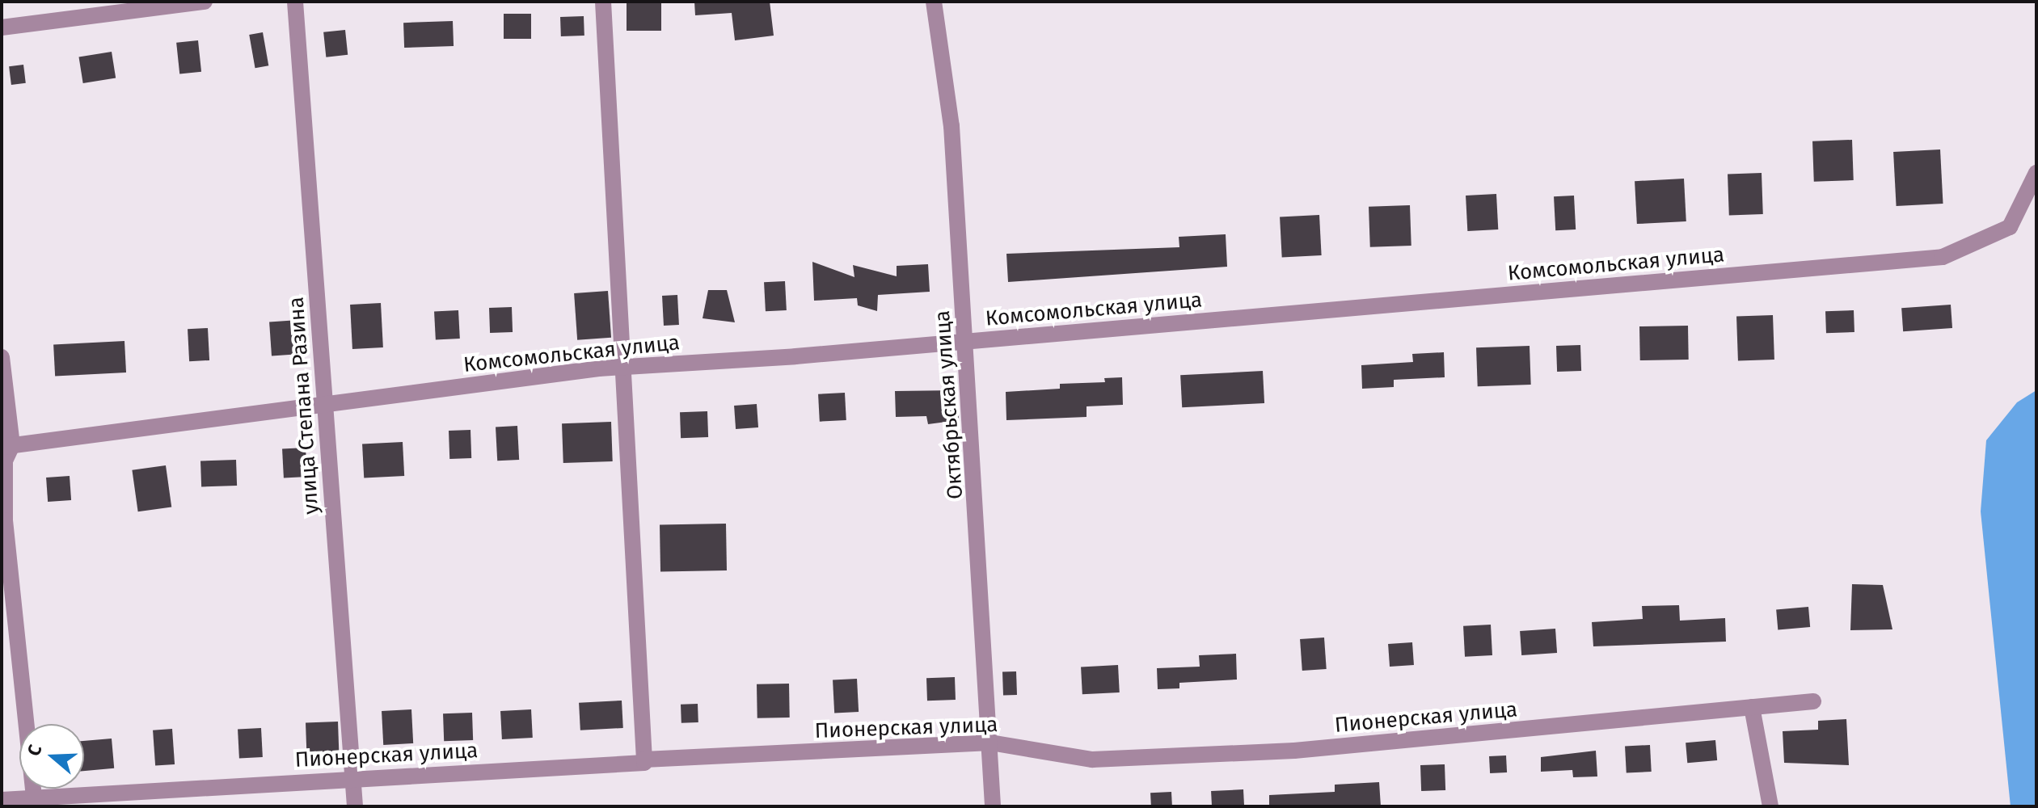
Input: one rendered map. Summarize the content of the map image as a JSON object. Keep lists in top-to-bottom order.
{
  "streets": {
    "street": [
      "Комсомольская улица",
      "Октябрьская улица",
      "улица Степана Разина",
      "Пионерская улица"
    ]
  },
  "crossings": [
    ["Комсомольская улица", "Октябрьская улица"],
    ["Комсомольская улица", "улица Степана Разина"],
    ["Октябрьская улица", "Пионерская улица"],
    ["улица Степана Разина", "Пионерская улица"]
  ],
  "north": "left"
}
